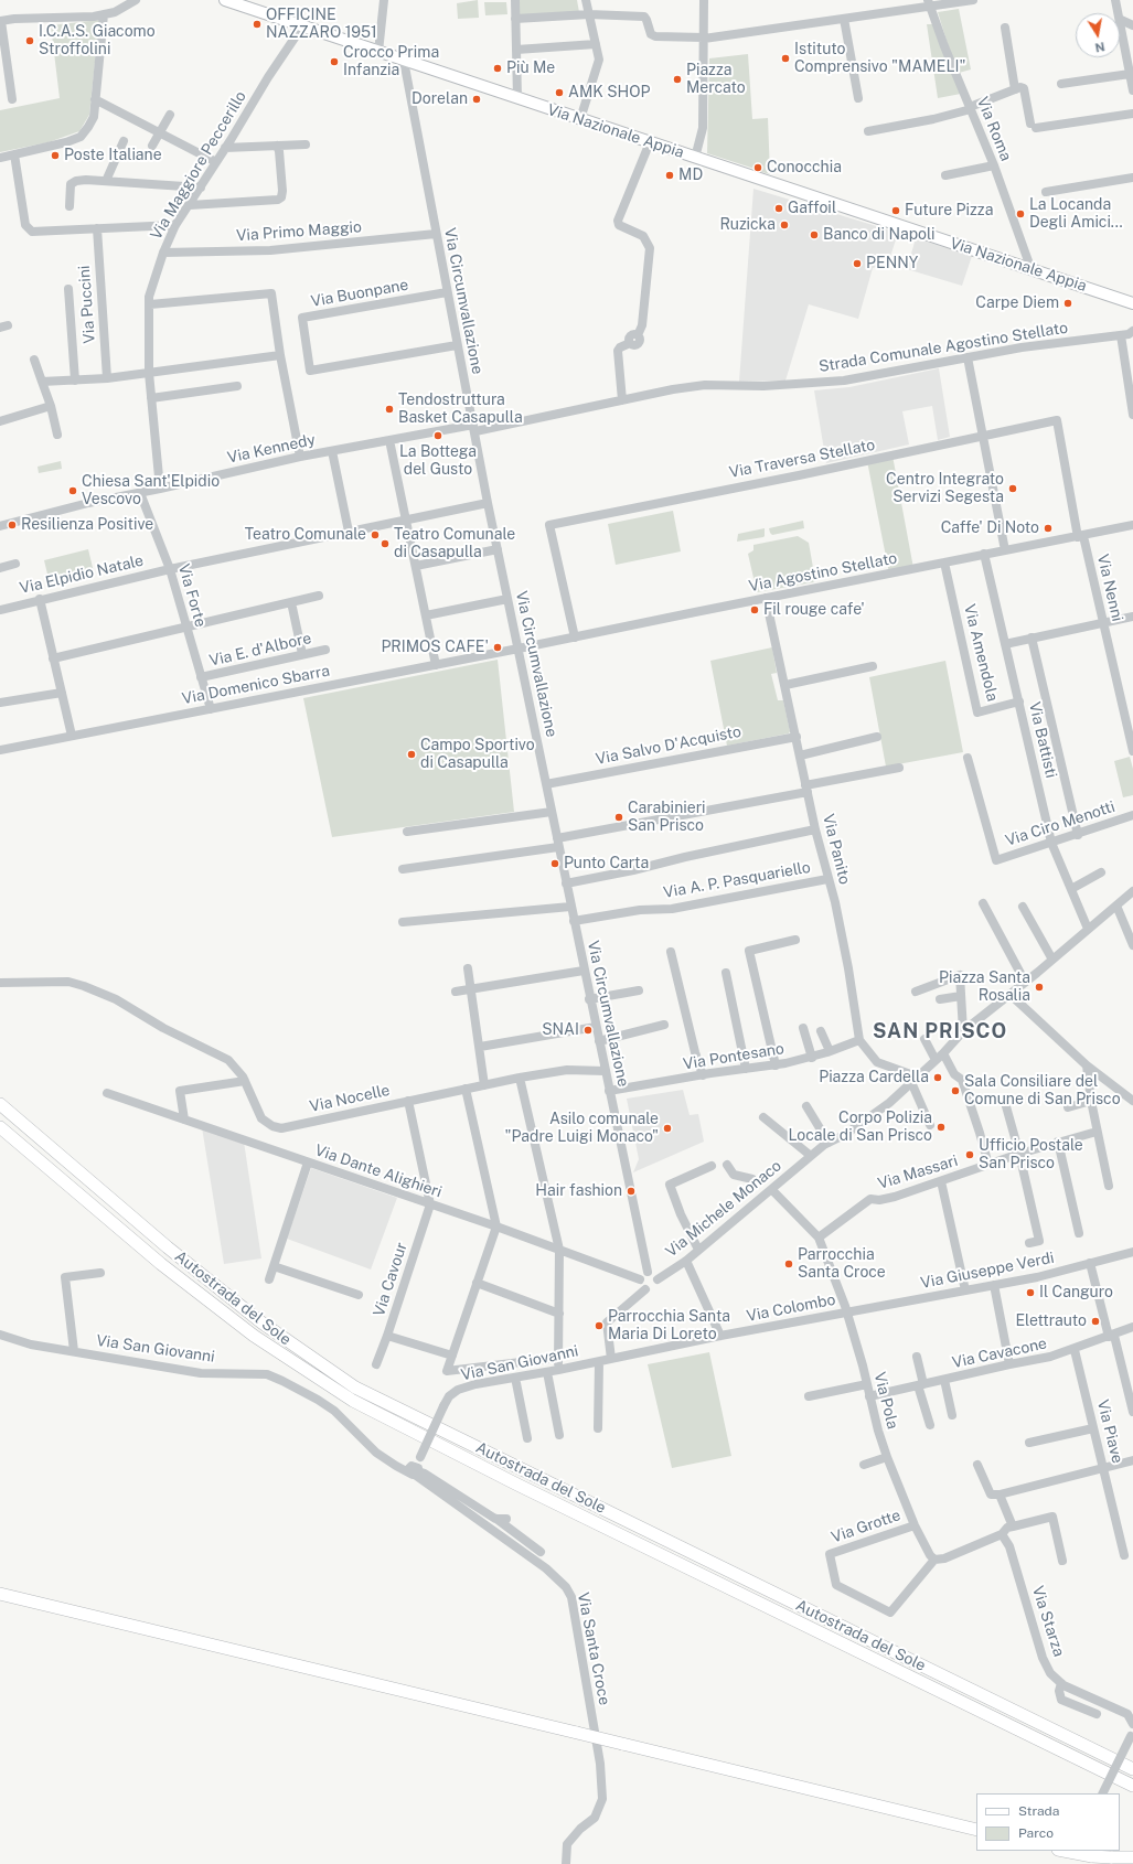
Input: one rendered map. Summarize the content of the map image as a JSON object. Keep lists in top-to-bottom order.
{
  "streets": {
    "highway": ["Autostrada del Sole"],
    "main road": ["Via Nazionale Appia"],
    "street": [
      "Via Roma",
      "Via Maggiore Peccerillo",
      "Via Primo Maggio",
      "Via Buonpane",
      "Via Circumvallazione",
      "Via Puccini",
      "Strada Comunale Agostino Stellato",
      "Via Kennedy",
      "Via Traversa Stellato",
      "Via Agostino Stellato",
      "Via Elpidio Natale",
      "Via Nenni",
      "Via Forte",
      "Via E. d'Albore",
      "Via Amendola",
      "Via Domenico Sbarra",
      "Via Battisti",
      "Via Salvo D'Acquisto",
      "Via Ciro Menotti",
      "Via Panito",
      "Via A. P. Pasquariello",
      "Via Pontesano",
      "Via Nocelle",
      "Via Dante Alighieri",
      "Via Massari",
      "Via Michele Monaco",
      "Via Giuseppe Verdi",
      "Via Cavour",
      "Via Colombo",
      "Via San Giovanni",
      "Via Cavacone",
      "Via Pola",
      "Via Piave",
      "Via Grotte",
      "Via Starza",
      "Via Santa Croce"
    ]
  },
  "crossings": [
    ["Via Roma", "Via Nazionale Appia"],
    ["Via Nazionale Appia", "Via Maggiore Peccerillo"],
    ["Via Nazionale Appia", "Via Circumvallazione"],
    ["Via Maggiore Peccerillo", "Via Primo Maggio"],
    ["Via Maggiore Peccerillo", "Via Kennedy"],
    ["Via Primo Maggio", "Via Circumvallazione"],
    ["Via Buonpane", "Via Circumvallazione"],
    ["Via Circumvallazione", "Strada Comunale Agostino Stellato"],
    ["Via Circumvallazione", "Via Kennedy"],
    ["Via Circumvallazione", "Via Agostino Stellato"],
    ["Via Circumvallazione", "Via Elpidio Natale"],
    ["Via Circumvallazione", "Via Domenico Sbarra"],
    ["Via Circumvallazione", "Via Salvo D'Acquisto"],
    ["Via Circumvallazione", "Via A. P. Pasquariello"],
    ["Via Circumvallazione", "Via Pontesano"],
    ["Via Circumvallazione", "Via Nocelle"],
    ["Via Circumvallazione", "Via Dante Alighieri"],
    ["Via Circumvallazione", "Via Michele Monaco"],
    ["Strada Comunale Agostino Stellato", "Via Kennedy"],
    ["Via Kennedy", "Via Forte"],
    ["Via Traversa Stellato", "Via Agostino Stellato"],
    ["Via Traversa Stellato", "Via Nenni"],
    ["Via Agostino Stellato", "Via Nenni"],
    ["Via Agostino Stellato", "Via Amendola"],
    ["Via Agostino Stellato", "Via Domenico Sbarra"],
    ["Via Agostino Stellato", "Via Battisti"],
    ["Via Agostino Stellato", "Via Panito"],
    ["Via Elpidio Natale", "Via Forte"],
    ["Via Forte", "Via E. d'Albore"],
    ["Via Forte", "Via Domenico Sbarra"],
    ["Via Amendola", "Via Battisti"],
    ["Via Battisti", "Via Ciro Menotti"],
    ["Via Battisti", "Via Michele Monaco"],
    ["Via Salvo D'Acquisto", "Via Panito"],
    ["Via Panito", "Via A. P. Pasquariello"],
    ["Via Panito", "Via Pontesano"],
    ["Via Panito", "Via Michele Monaco"],
    ["Via Dante Alighieri", "Via Michele Monaco"],
    ["Via Dante Alighieri", "Via Cavour"],
    ["Via Massari", "Via Pola"],
    ["Via Michele Monaco", "Via Pola"],
    ["Via Giuseppe Verdi", "Via Colombo"],
    ["Via Giuseppe Verdi", "Via Pola"],
    ["Via Colombo", "Via San Giovanni"],
    ["Via Colombo", "Via Pola"],
    ["Via San Giovanni", "Via Santa Croce"],
    ["Via Cavacone", "Via Pola"],
    ["Via Cavacone", "Via Piave"],
    ["Via Pola", "Via Grotte"]
  ],
  "districts": ["SAN PRISCO"],
  "places": [
    "OFFICINE NAZZARO 1951",
    "I.C.A.S. Giacomo Stroffolini",
    "Istituto Comprensivo \"MAMELI\"",
    "Crocco Prima Infanzia",
    "Più Me",
    "Piazza Mercato",
    "AMK SHOP",
    "Dorelan",
    "Poste Italiane",
    "Conocchia",
    "MD",
    "Gaffoil",
    "Future Pizza",
    "La Locanda Degli Amici...",
    "Ruzicka",
    "Banco di Napoli",
    "PENNY",
    "Carpe Diem",
    "Tendostruttura Basket Casapulla",
    "La Bottega del Gusto",
    "Centro Integrato Servizi Segesta",
    "Chiesa Sant'Elpidio Vescovo",
    "Resilienza Positive",
    "Caffe' Di Noto",
    "Teatro Comunale",
    "Teatro Comunale di Casapulla",
    "Fil rouge cafe'",
    "PRIMOS CAFE'",
    "Campo Sportivo di Casapulla",
    "Carabinieri San Prisco",
    "Punto Carta",
    "Piazza Santa Rosalia",
    "SNAI",
    "Piazza Cardella",
    "Sala Consiliare del Comune di San Prisco",
    "Corpo Polizia Locale di San Prisco",
    "Asilo comunale \"Padre Luigi Monaco\"",
    "Ufficio Postale San Prisco",
    "Hair fashion",
    "Parrocchia Santa Croce",
    "Il Canguro",
    "Elettrauto",
    "Parrocchia Santa Maria Di Loreto"
  ],
  "legend": ["Strada", "Parco"],
  "north": "bottom"
}
